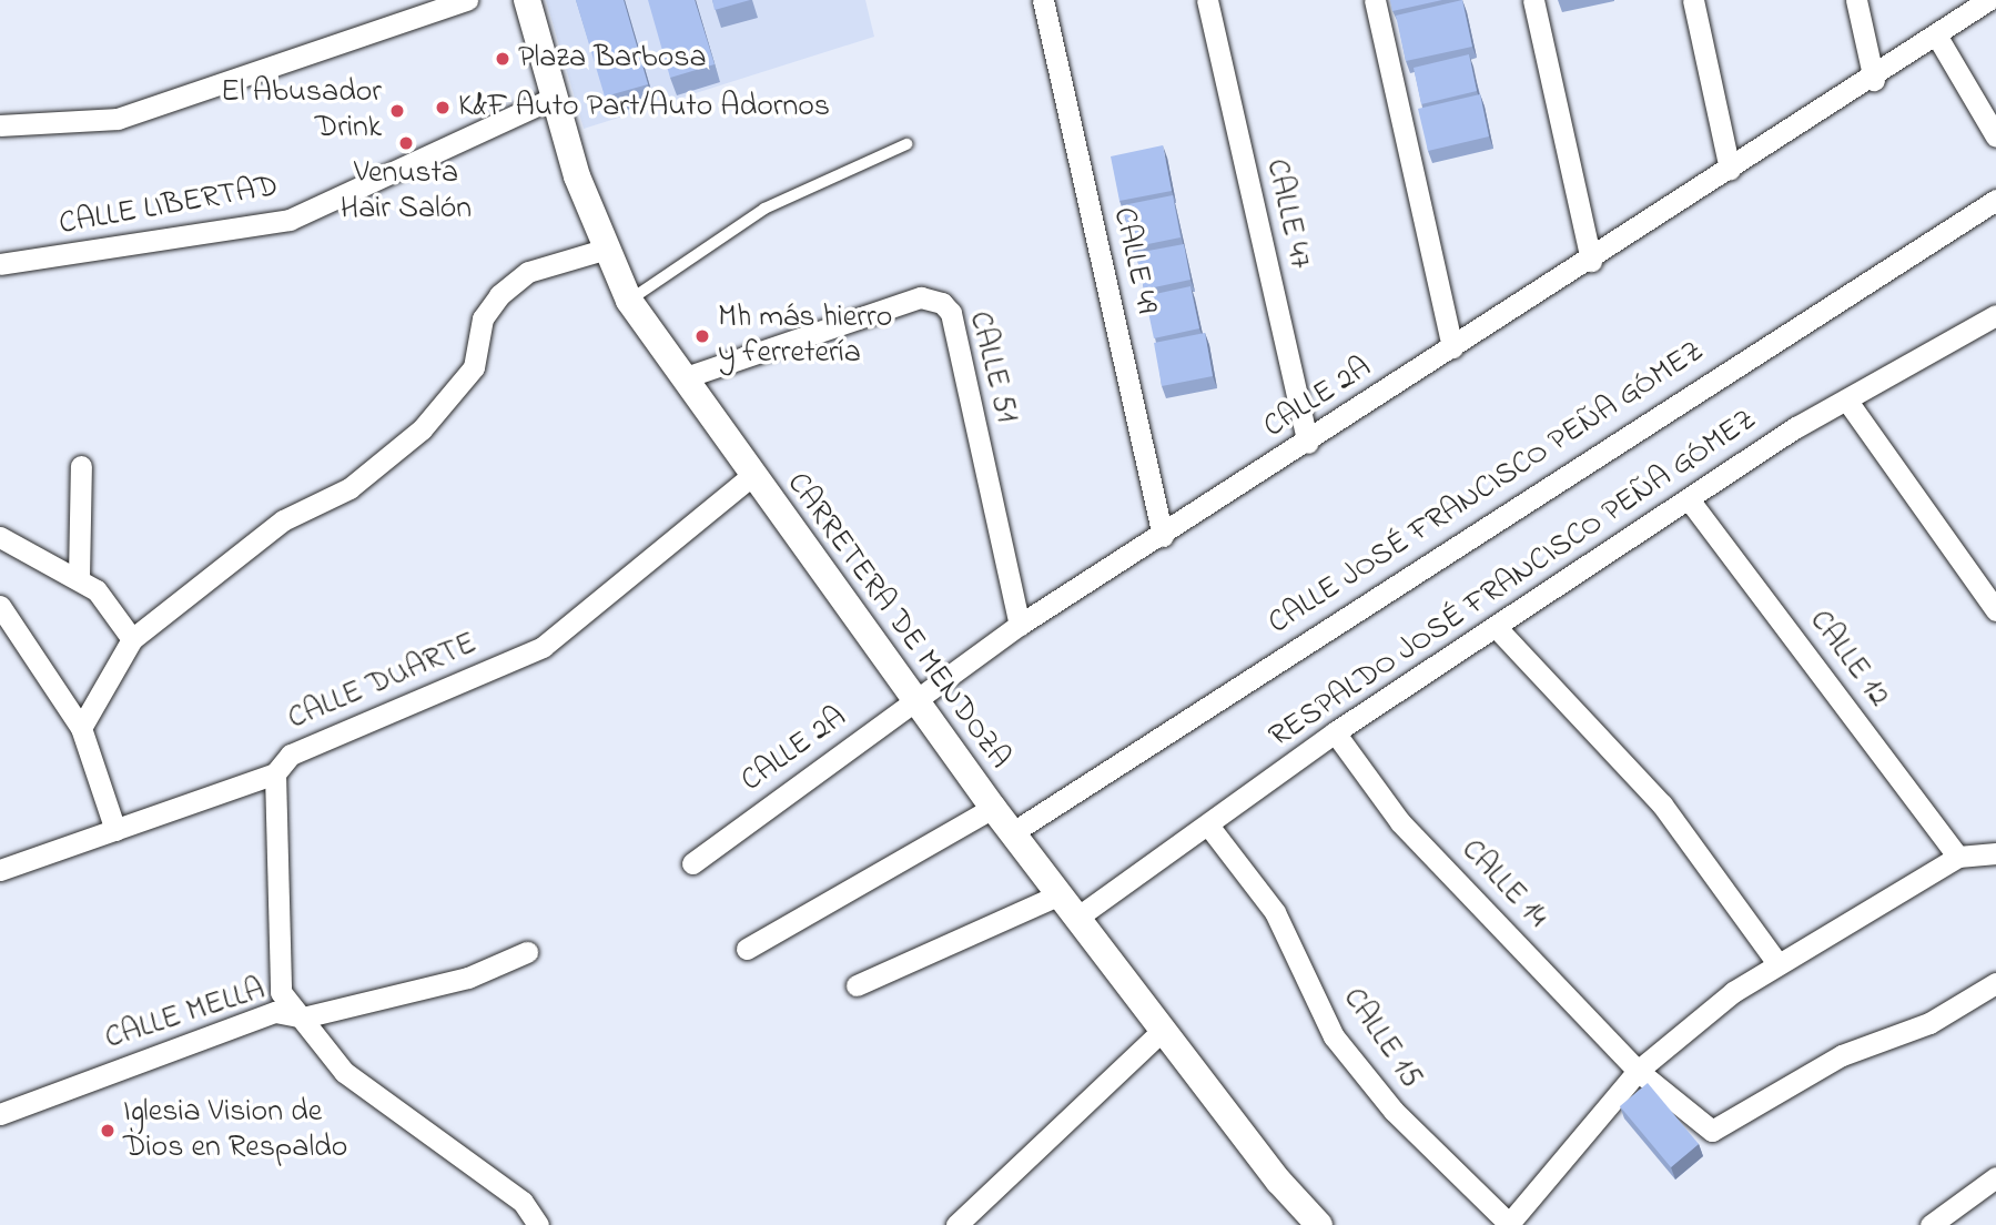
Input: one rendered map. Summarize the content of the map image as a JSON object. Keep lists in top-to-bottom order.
{
  "streets": {
    "street": [
      "CALLE LIBERTAD",
      "CALLE 47",
      "CALLE 49",
      "CALLE 51",
      "CALLE 2A",
      "CALLE JOSÉ FRANCISCO PEÑA GÓMEZ",
      "RESPALDO JOSÉ FRANCISCO PEÑA GÓMEZ",
      "CARRETERA DE MENDOZA",
      "CALLE 12",
      "CALLE DUARTE",
      "CALLE 14",
      "CALLE MELLA",
      "CALLE 15"
    ]
  },
  "crossings": [
    ["CALLE LIBERTAD", "CARRETERA DE MENDOZA"],
    ["CALLE 47", "CALLE 2A"],
    ["CALLE 49", "CALLE 2A"],
    ["CALLE 51", "CALLE 2A"],
    ["CALLE 51", "CARRETERA DE MENDOZA"],
    ["CALLE 2A", "CARRETERA DE MENDOZA"],
    ["CALLE JOSÉ FRANCISCO PEÑA GÓMEZ", "CARRETERA DE MENDOZA"],
    ["RESPALDO JOSÉ FRANCISCO PEÑA GÓMEZ", "CARRETERA DE MENDOZA"],
    ["RESPALDO JOSÉ FRANCISCO PEÑA GÓMEZ", "CALLE 12"],
    ["RESPALDO JOSÉ FRANCISCO PEÑA GÓMEZ", "CALLE 14"],
    ["RESPALDO JOSÉ FRANCISCO PEÑA GÓMEZ", "CALLE 15"],
    ["CARRETERA DE MENDOZA", "CALLE DUARTE"]
  ],
  "places": [
    "Plaza Barbosa",
    "K&F Auto Part/Auto Adornos",
    "El Abusador Drink",
    "Venusta Hair Salón",
    "Mh más hierro y ferretería",
    "Iglesia Vision de Dios en Respaldo"
  ]
}
